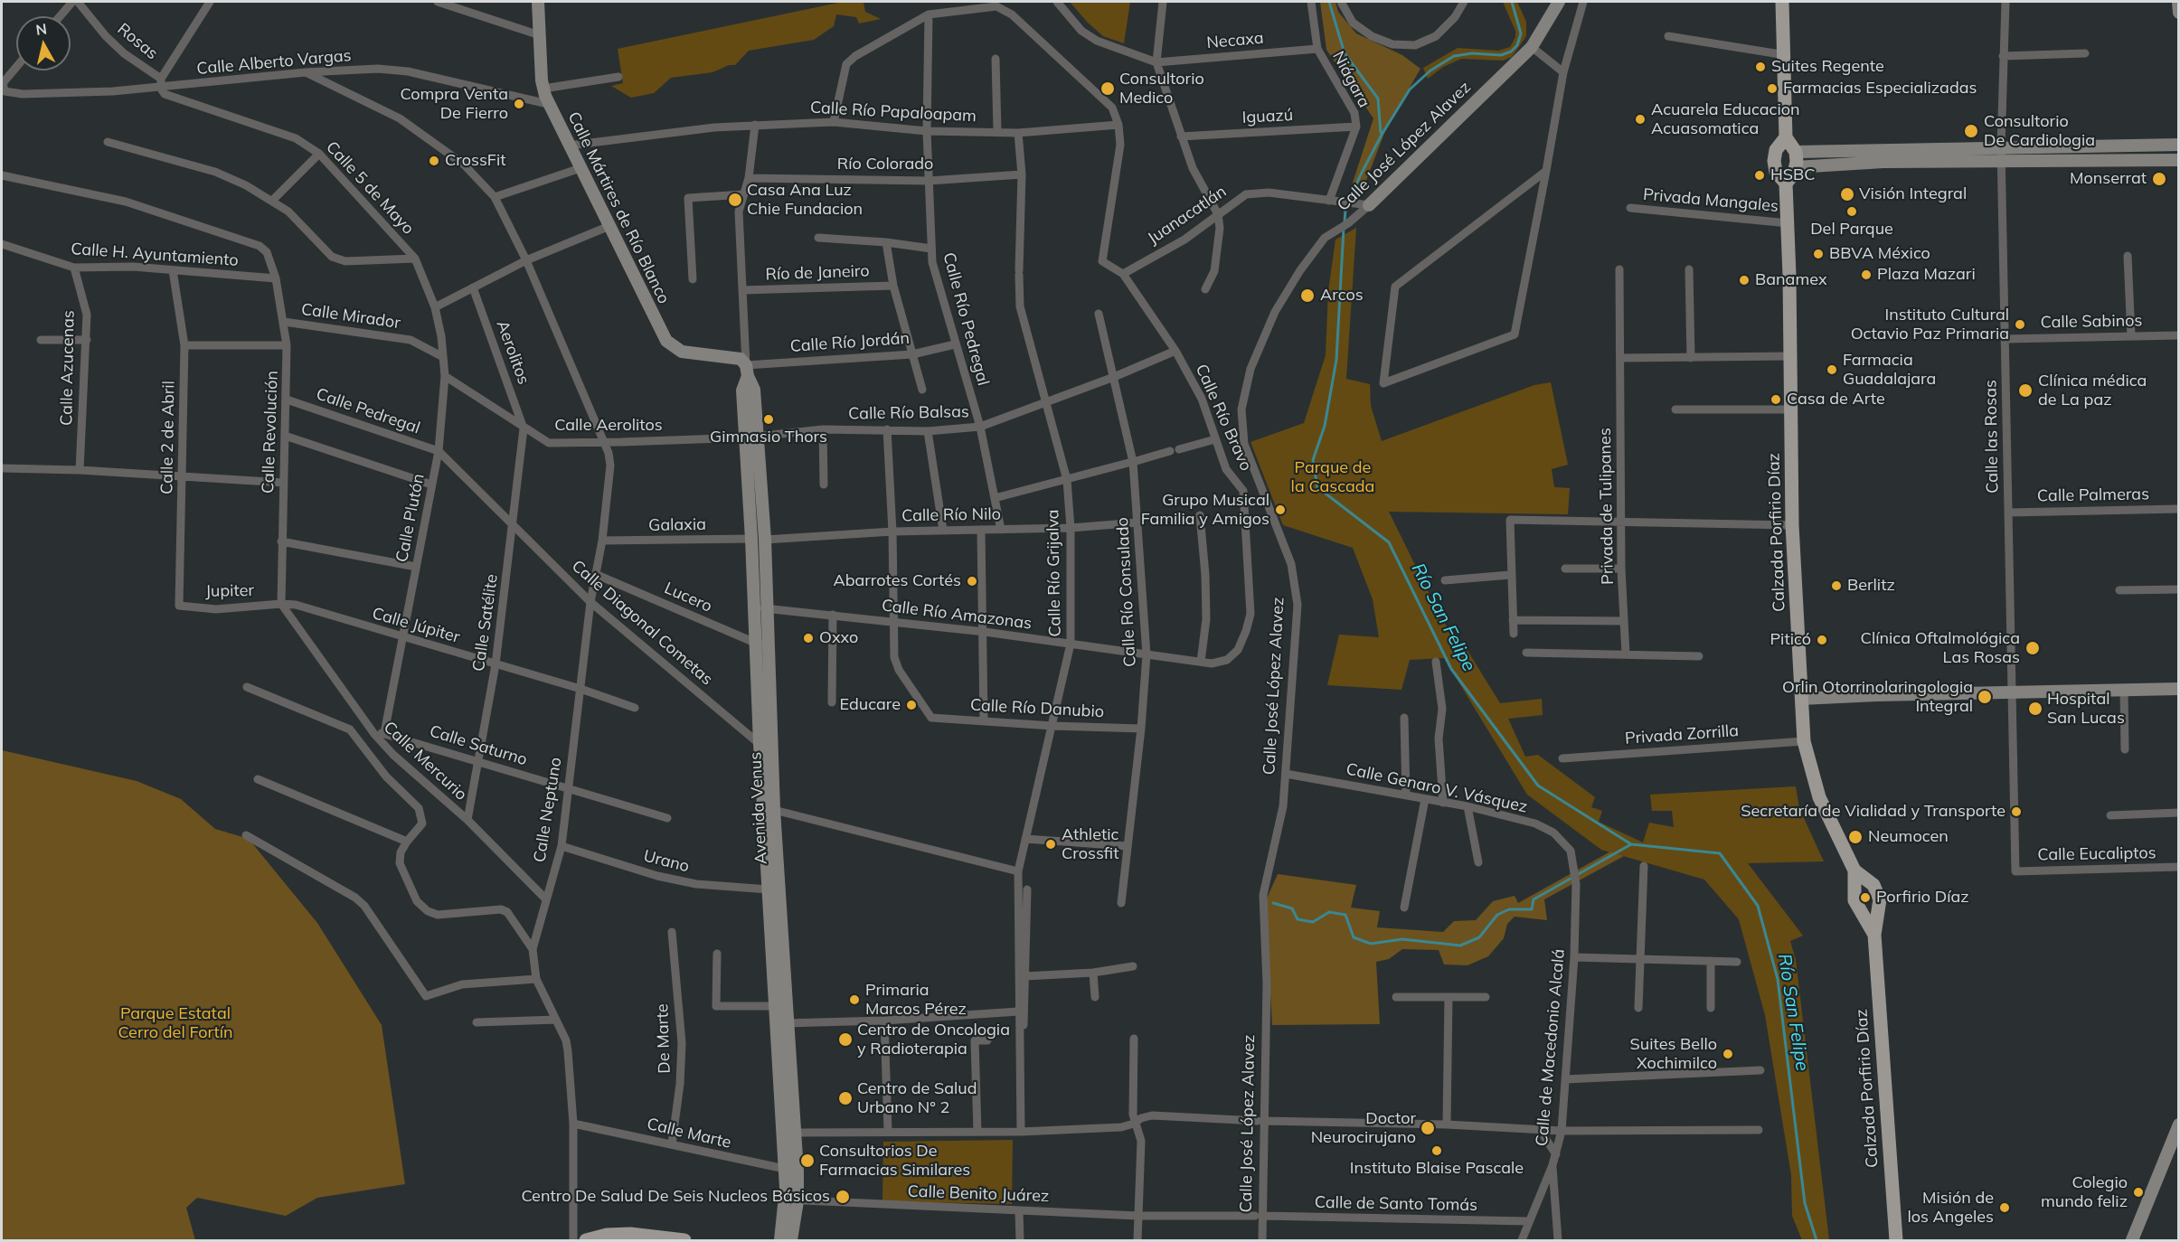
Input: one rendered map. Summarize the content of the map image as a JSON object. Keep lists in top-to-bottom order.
{
  "streets": {
    "main road": [
      "Calle José López Alavez",
      "Calle Mártires de Río Blanco",
      "Calzada Porfirio Díaz",
      "Avenida Venus"
    ],
    "street": [
      "Necaxa",
      "Rosas",
      "Calle Alberto Vargas",
      "Niágara",
      "Calle Río Papaloapam",
      "Iguazú",
      "Río Colorado",
      "Calle 5 de Mayo",
      "Privada Mangales",
      "Juanacatlán",
      "Calle H. Ayuntamiento",
      "Río de Janeiro",
      "Calle Mirador",
      "Calle Río Pedregal",
      "Calle Sabinos",
      "Calle Río Jordán",
      "Aerolitos",
      "Calle Azucenas",
      "Calle Pedregal",
      "Calle Río Balsas",
      "Calle Río Bravo",
      "Calle Aerolitos",
      "Calle Revolución",
      "Calle las Rosas",
      "Calle 2 de Abril",
      "Calle Palmeras",
      "Privada de Tulipanes",
      "Calle Río Nilo",
      "Calle Plutón",
      "Galaxia",
      "Calle Río Grijalva",
      "Jupiter",
      "Calle Río Consulado",
      "Lucero",
      "Calle Río Amazonas",
      "Calle Satélite",
      "Calle Diagonal Cometas",
      "Calle Júpiter",
      "Calle Río Danubio",
      "Privada Zorrilla",
      "Calle Saturno",
      "Calle Mercurio",
      "Calle Genaro V. Vásquez",
      "Calle Neptuno",
      "Calle Eucaliptos",
      "Urano",
      "De Marte",
      "Calle de Macedonio Alcalá",
      "Calle Marte",
      "Calle Benito Juárez",
      "Calle de Santo Tomás"
    ]
  },
  "crossings": [
    ["Necaxa", "Niágara"],
    ["Calle Alberto Vargas", "Calle 5 de Mayo"],
    ["Calle Alberto Vargas", "Calle Mártires de Río Blanco"],
    ["Calle Alberto Vargas", "Calle Neptuno"],
    ["Niágara", "Iguazú"],
    ["Niágara", "Juanacatlán"],
    ["Calle Río Papaloapam", "Calle Mártires de Río Blanco"],
    ["Calle Río Papaloapam", "Calle Río Pedregal"],
    ["Calle Río Papaloapam", "Calle Río Grijalva"],
    ["Calle José López Alavez", "Juanacatlán"],
    ["Calle José López Alavez", "Calle Río Bravo"],
    ["Calle José López Alavez", "Calle Genaro V. Vásquez"],
    ["Calle José López Alavez", "Calle de Santo Tomás"],
    ["Río Colorado", "Calle Río Pedregal"],
    ["Río Colorado", "Calle Río Grijalva"],
    ["Calle 5 de Mayo", "Calle Plutón"],
    ["Privada Mangales", "Calzada Porfirio Díaz"],
    ["Calle Mártires de Río Blanco", "Calle Río Jordán"],
    ["Calle Mártires de Río Blanco", "Avenida Venus"],
    ["Juanacatlán", "Calle Río Bravo"],
    ["Calle H. Ayuntamiento", "Calle Azucenas"],
    ["Calle H. Ayuntamiento", "Calle Revolución"],
    ["Calle H. Ayuntamiento", "Calle 2 de Abril"],
    ["Calle Mirador", "Calle Revolución"],
    ["Calle Mirador", "Calle Plutón"],
    ["Calle Río Pedregal", "Calle Río Jordán"],
    ["Calle Río Pedregal", "Calle Río Balsas"],
    ["Calle Río Pedregal", "Calle Río Nilo"],
    ["Calle Sabinos", "Calle las Rosas"],
    ["Calle Río Jordán", "Avenida Venus"],
    ["Aerolitos", "Calle Aerolitos"],
    ["Aerolitos", "Calle Satélite"],
    ["Calle Pedregal", "Calle Revolución"],
    ["Calle Pedregal", "Calle Plutón"],
    ["Calle Pedregal", "Calle Diagonal Cometas"],
    ["Calle Río Balsas", "Calle Río Bravo"],
    ["Calle Río Balsas", "Calle Aerolitos"],
    ["Calle Río Balsas", "Calle Río Grijalva"],
    ["Calle Río Balsas", "Calle Río Consulado"],
    ["Calle Río Balsas", "Avenida Venus"],
    ["Calle Río Bravo", "Calle Río Amazonas"],
    ["Calle Aerolitos", "Calle Plutón"],
    ["Calle Aerolitos", "Calle Satélite"],
    ["Calle Aerolitos", "Avenida Venus"],
    ["Calle Aerolitos", "Calle Neptuno"],
    ["Calle Revolución", "Jupiter"],
    ["Calle Revolución", "Calle Júpiter"],
    ["Calle Revolución", "Calle Mercurio"],
    ["Calle las Rosas", "Calle Palmeras"],
    ["Calle las Rosas", "Calle Eucaliptos"],
    ["Calle 2 de Abril", "Jupiter"],
    ["Calle Río Nilo", "Galaxia"],
    ["Calle Río Nilo", "Calle Río Grijalva"],
    ["Calle Río Nilo", "Calle Río Consulado"],
    ["Calle Río Nilo", "Avenida Venus"],
    ["Calle Plutón", "Calle Diagonal Cometas"],
    ["Calle Plutón", "Calle Júpiter"],
    ["Calle Plutón", "Calle Saturno"],
    ["Galaxia", "Avenida Venus"],
    ["Galaxia", "Calle Neptuno"],
    ["Calzada Porfirio Díaz", "Privada Zorrilla"],
    ["Calle Río Grijalva", "Calle Río Amazonas"],
    ["Calle Río Grijalva", "Calle Río Danubio"],
    ["Jupiter", "Calle Júpiter"],
    ["Jupiter", "Calle Mercurio"],
    ["Calle Río Consulado", "Calle Río Amazonas"],
    ["Calle Río Consulado", "Calle Río Danubio"],
    ["Lucero", "Avenida Venus"],
    ["Lucero", "Calle Neptuno"],
    ["Calle Río Amazonas", "Calle Río Danubio"],
    ["Calle Río Amazonas", "Avenida Venus"],
    ["Calle Satélite", "Calle Diagonal Cometas"],
    ["Calle Satélite", "Calle Júpiter"],
    ["Calle Satélite", "Calle Saturno"],
    ["Calle Satélite", "Calle Mercurio"],
    ["Calle Diagonal Cometas", "Avenida Venus"],
    ["Calle Diagonal Cometas", "Calle Neptuno"],
    ["Calle Júpiter", "Calle Mercurio"],
    ["Calle Júpiter", "Calle Neptuno"],
    ["Calle Saturno", "Calle Mercurio"],
    ["Calle Saturno", "Calle Neptuno"],
    ["Calle Mercurio", "Calle Neptuno"],
    ["Calle Genaro V. Vásquez", "Calle de Macedonio Alcalá"],
    ["Avenida Venus", "Urano"],
    ["Avenida Venus", "Calle Marte"],
    ["Avenida Venus", "Calle Benito Juárez"],
    ["Calle Neptuno", "Urano"],
    ["Calle Neptuno", "Calle Marte"],
    ["De Marte", "Calle Marte"],
    ["Calle de Macedonio Alcalá", "Calle de Santo Tomás"],
    ["Calle Benito Juárez", "Calle de Santo Tomás"]
  ],
  "water": ["Río San Felipe"],
  "parks": ["Parque de la Cascada", "Parque Estatal Cerro del Fortín"],
  "places": [
    "Suites Regente",
    "Consultorio Medico",
    "Farmacias Especializadas",
    "Compra Venta De Fierro",
    "Acuarela Educacion Acuasomatica",
    "Consultorio De Cardiologia",
    "CrossFit",
    "HSBC",
    "Monserrat",
    "Visión Integral",
    "Casa Ana Luz Chie Fundacion",
    "Del Parque",
    "BBVA México",
    "Plaza Mazari",
    "Banamex",
    "Arcos",
    "Instituto Cultural Octavio Paz Primaria",
    "Farmacia Guadalajara",
    "Clínica médica de La paz",
    "Casa de Arte",
    "Gimnasio Thors",
    "Grupo Musical Familia y Amigos",
    "Abarrotes Cortés",
    "Berlitz",
    "Oxxo",
    "Piticó",
    "Clínica Oftalmológica Las Rosas",
    "Orlin Otorrinolaringologia Integral",
    "Educare",
    "Hospital San Lucas",
    "Secretaría de Vialidad y Transporte",
    "Neumocen",
    "Athletic Crossfit",
    "Porfirio Díaz",
    "Primaria Marcos Pérez",
    "Centro de Oncologia y Radioterapia",
    "Suites Bello Xochimilco",
    "Centro de Salud Urbano N° 2",
    "Doctor Neurocirujano",
    "Instituto Blaise Pascale",
    "Consultorios De Farmacias Similares",
    "Colegio mundo feliz",
    "Centro De Salud De Seis Nucleos Básicos",
    "Misión de los Angeles"
  ],
  "north": "top"
}
